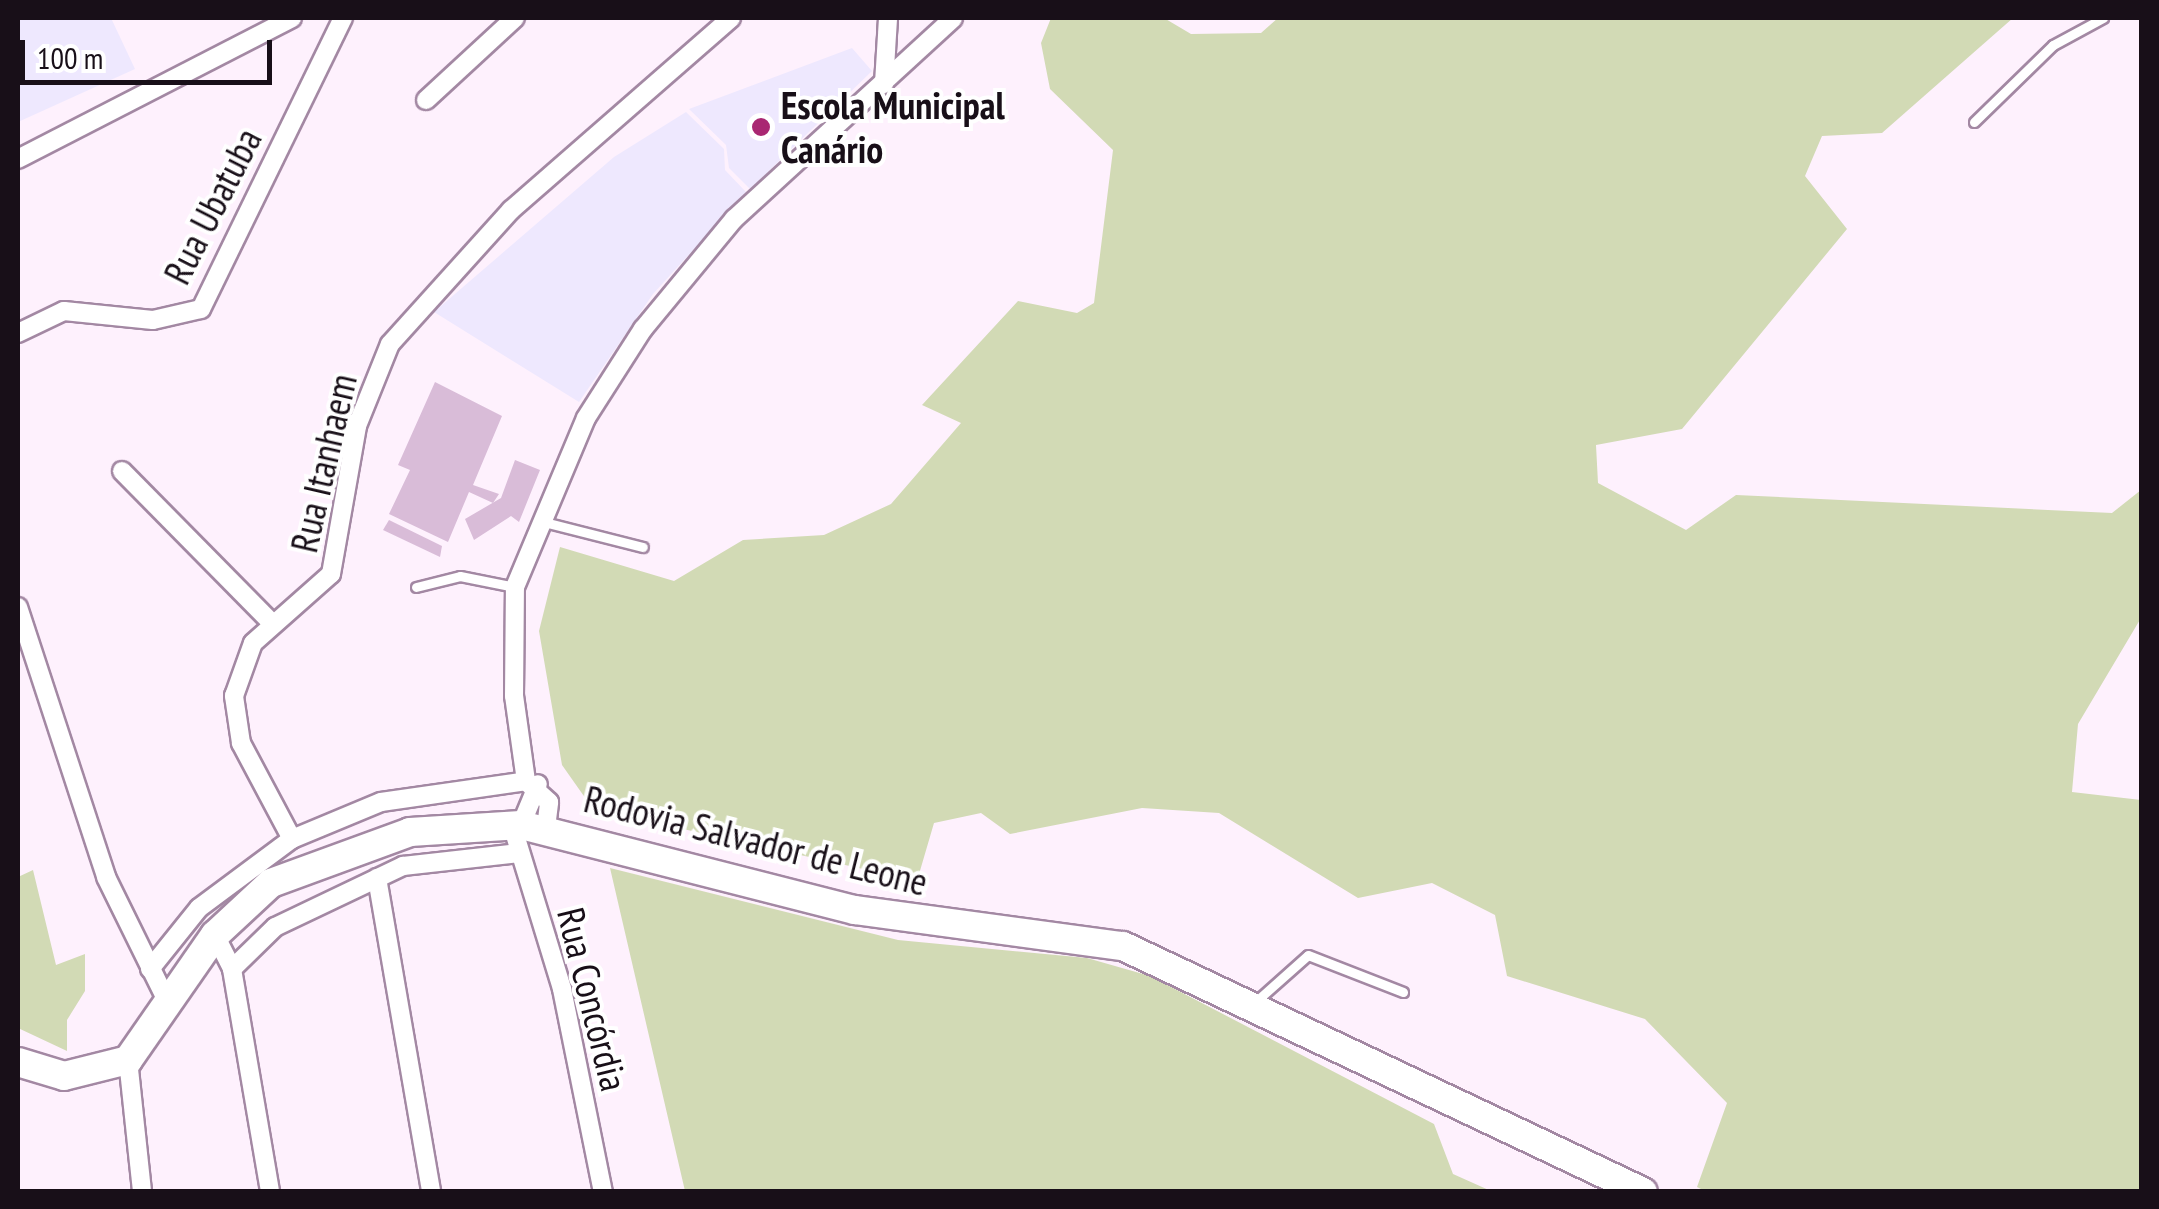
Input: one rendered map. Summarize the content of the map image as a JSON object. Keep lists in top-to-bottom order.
{
  "streets": {
    "main road": ["Rodovia Salvador de Leone"],
    "street": ["Rua Ubatuba", "Rua Itanhaem", "Rua Concórdia"]
  },
  "crossings": [
    ["Rodovia Salvador de Leone", "Rua Concórdia"]
  ],
  "places": ["Escola Municipal Canário"],
  "scale_bar": "100 m"
}
